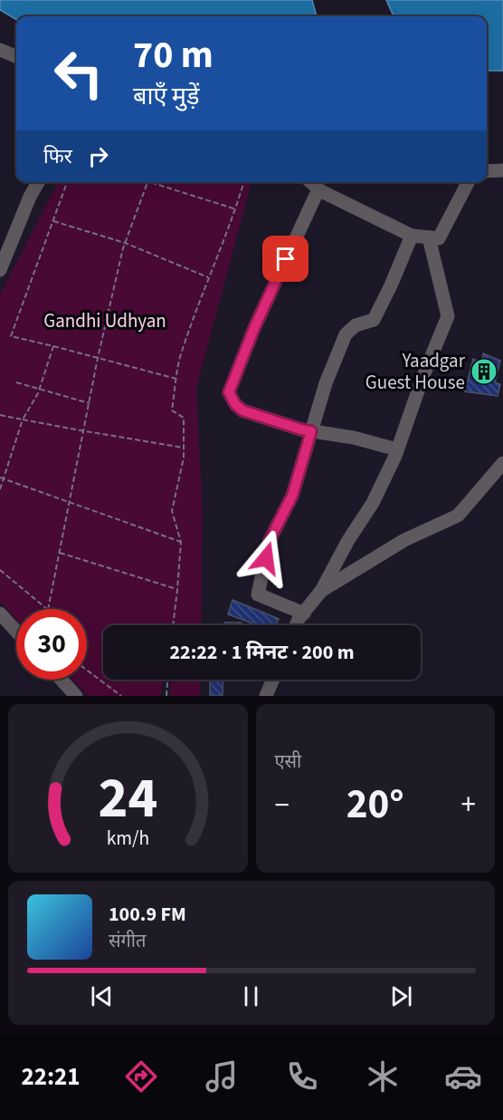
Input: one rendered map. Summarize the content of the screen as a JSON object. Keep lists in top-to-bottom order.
{
  "parks": ["Gandhi Udhyan"],
  "places": {
    "building": ["Yaadgar Guest House"]
  },
  "page": {
    "turn": ["70 m", "बाएँ मुड़ें"],
    "then": "फिर",
    "limit": "30",
    "trip": "22:22 · 1 मिनट · 200 m",
    "tile": "एसी",
    "heat": ["−", "20°", "+"],
    "song": ["100.9 FM", "संगीत"],
    "tabs": "22:21",
    "gauge": ["24", "km/h"]
  }
}
